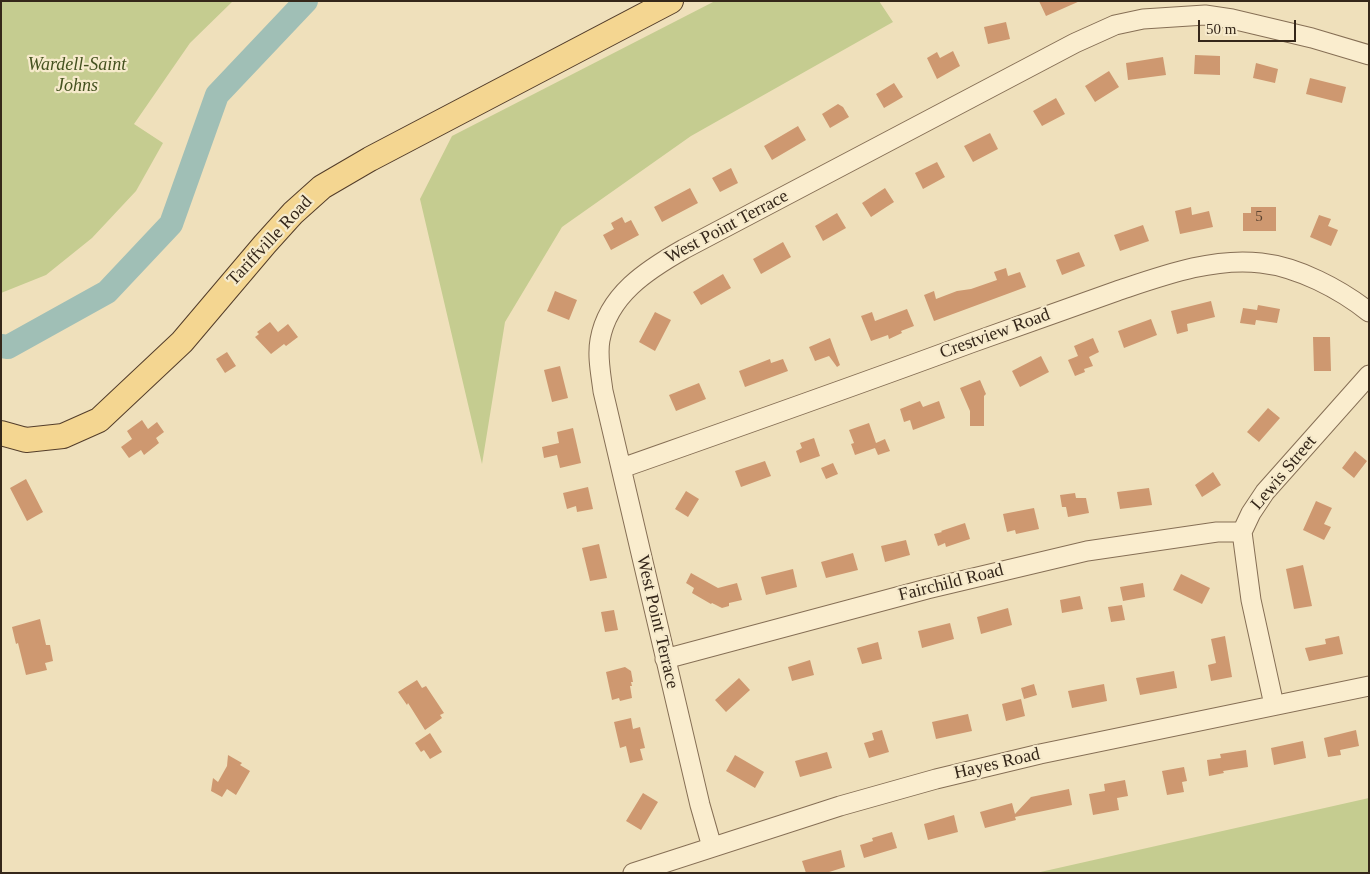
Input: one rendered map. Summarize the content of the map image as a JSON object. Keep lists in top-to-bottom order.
{
  "streets": {
    "main road": ["Tariffville Road"],
    "street": [
      "West Point Terrace",
      "Crestview Road",
      "Lewis Street",
      "Fairchild Road",
      "Hayes Road"
    ]
  },
  "crossings": [
    ["West Point Terrace", "Crestview Road"],
    ["West Point Terrace", "Fairchild Road"],
    ["West Point Terrace", "Hayes Road"],
    ["Lewis Street", "Fairchild Road"]
  ],
  "parks": ["Wardell-Saint Johns"],
  "house_numbers": ["5"],
  "scale_bar": "50 m"
}
